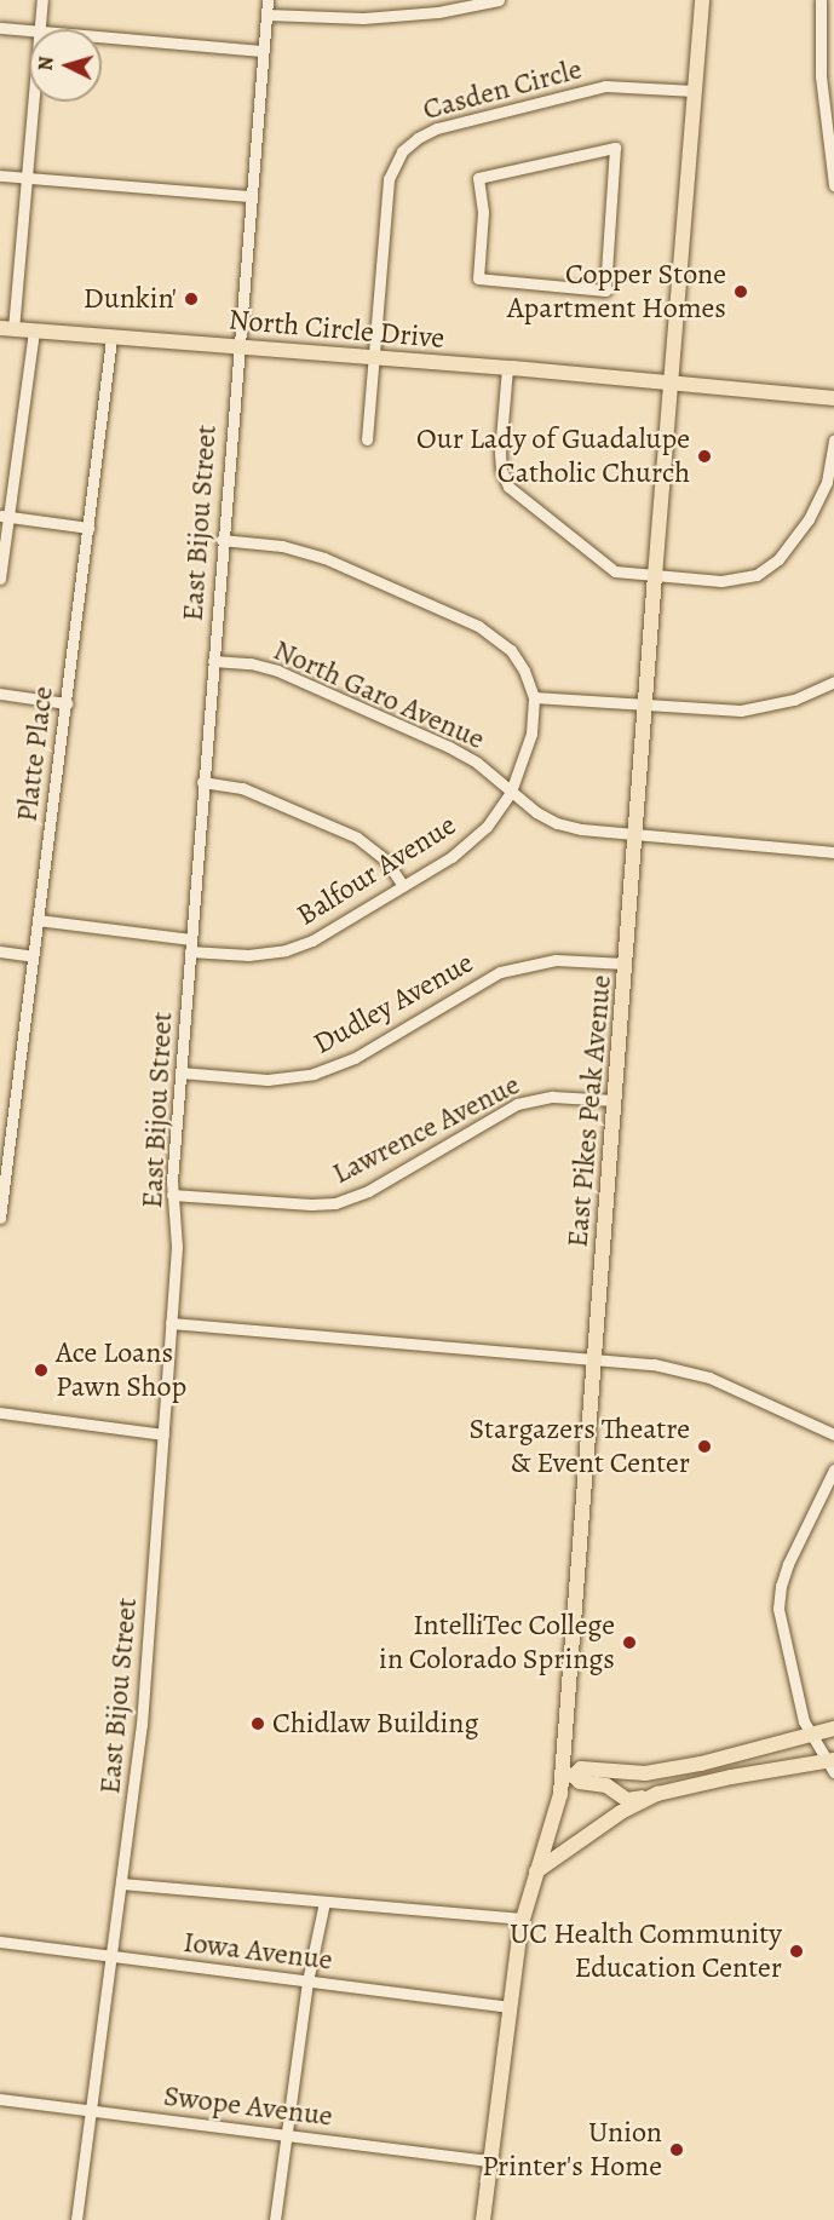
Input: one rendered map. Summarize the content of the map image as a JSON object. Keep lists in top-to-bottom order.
{
  "streets": {
    "main road": ["North Circle Drive", "East Pikes Peak Avenue"],
    "street": [
      "Casden Circle",
      "East Bijou Street",
      "North Garo Avenue",
      "Platte Place",
      "Balfour Avenue",
      "Dudley Avenue",
      "Lawrence Avenue",
      "Iowa Avenue",
      "Swope Avenue"
    ]
  },
  "crossings": [
    ["Casden Circle", "North Circle Drive"],
    ["Casden Circle", "East Pikes Peak Avenue"],
    ["North Circle Drive", "East Bijou Street"],
    ["North Circle Drive", "Platte Place"],
    ["North Circle Drive", "East Pikes Peak Avenue"],
    ["East Bijou Street", "North Garo Avenue"],
    ["East Bijou Street", "Balfour Avenue"],
    ["East Bijou Street", "Dudley Avenue"],
    ["East Bijou Street", "Lawrence Avenue"],
    ["East Bijou Street", "Iowa Avenue"],
    ["East Bijou Street", "Swope Avenue"],
    ["North Garo Avenue", "Balfour Avenue"],
    ["North Garo Avenue", "East Pikes Peak Avenue"],
    ["Platte Place", "Balfour Avenue"],
    ["Dudley Avenue", "East Pikes Peak Avenue"],
    ["East Pikes Peak Avenue", "Lawrence Avenue"],
    ["East Pikes Peak Avenue", "Iowa Avenue"],
    ["East Pikes Peak Avenue", "Swope Avenue"]
  ],
  "places": [
    "Copper Stone Apartment Homes",
    "Dunkin'",
    "Our Lady of Guadalupe Catholic Church",
    "Ace Loans Pawn Shop",
    "Stargazers Theatre & Event Center",
    "IntelliTec College in Colorado Springs",
    "Chidlaw Building",
    "UC Health Community Education Center",
    "Union Printer's Home"
  ],
  "north": "left"
}
